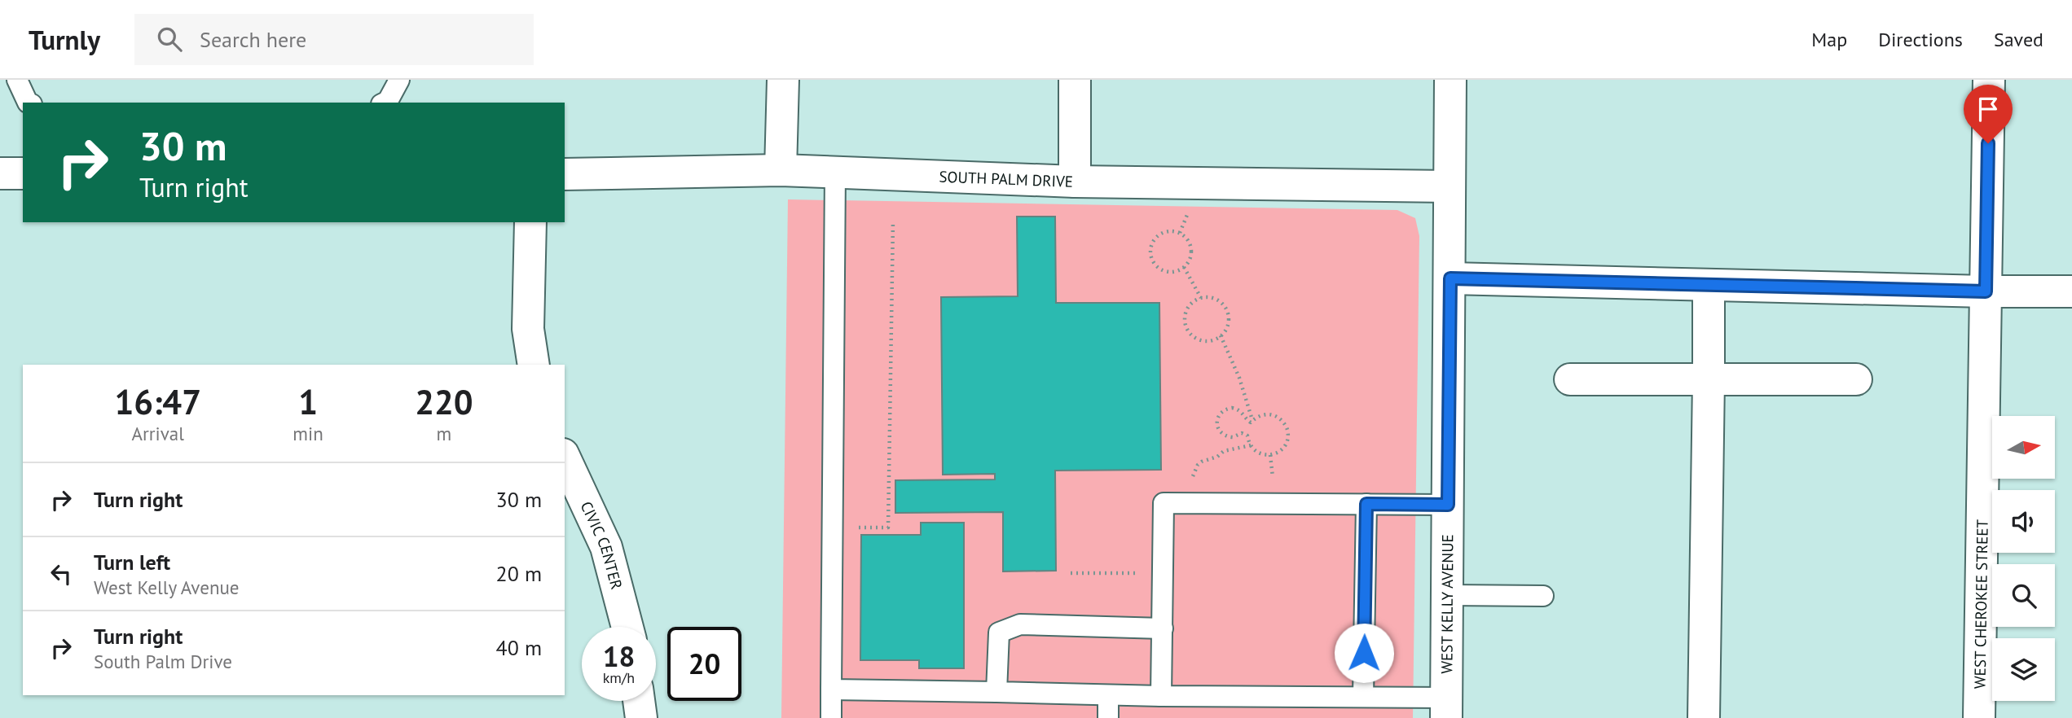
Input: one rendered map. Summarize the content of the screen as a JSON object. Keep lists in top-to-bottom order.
{
  "streets": {
    "street": [
      "SOUTH PALM DRIVE",
      "CIVIC CENTER",
      "WEST KELLY AVENUE",
      "WEST CHEROKEE STREET"
    ]
  },
  "crossings": [
    ["SOUTH PALM DRIVE", "WEST KELLY AVENUE"]
  ],
  "north": "right",
  "page": {
    "header": "Turnly",
    "search": "Search here",
    "nav": ["Map", "Directions", "Saved"],
    "turn": ["30 m", "Turn right"],
    "eta": [
      "16:47",
      "Arrival",
      "1",
      "min",
      "220",
      "m"
    ],
    "list": [
      {
        "name": "Turn right",
        "value": "30 m"
      },
      {
        "name": "Turn left",
        "note": "West Kelly Avenue",
        "value": "20 m"
      },
      {
        "name": "Turn right",
        "note": "South Palm Drive",
        "value": "40 m"
      }
    ],
    "speed": "18 km/h",
    "limit": "20"
  }
}
